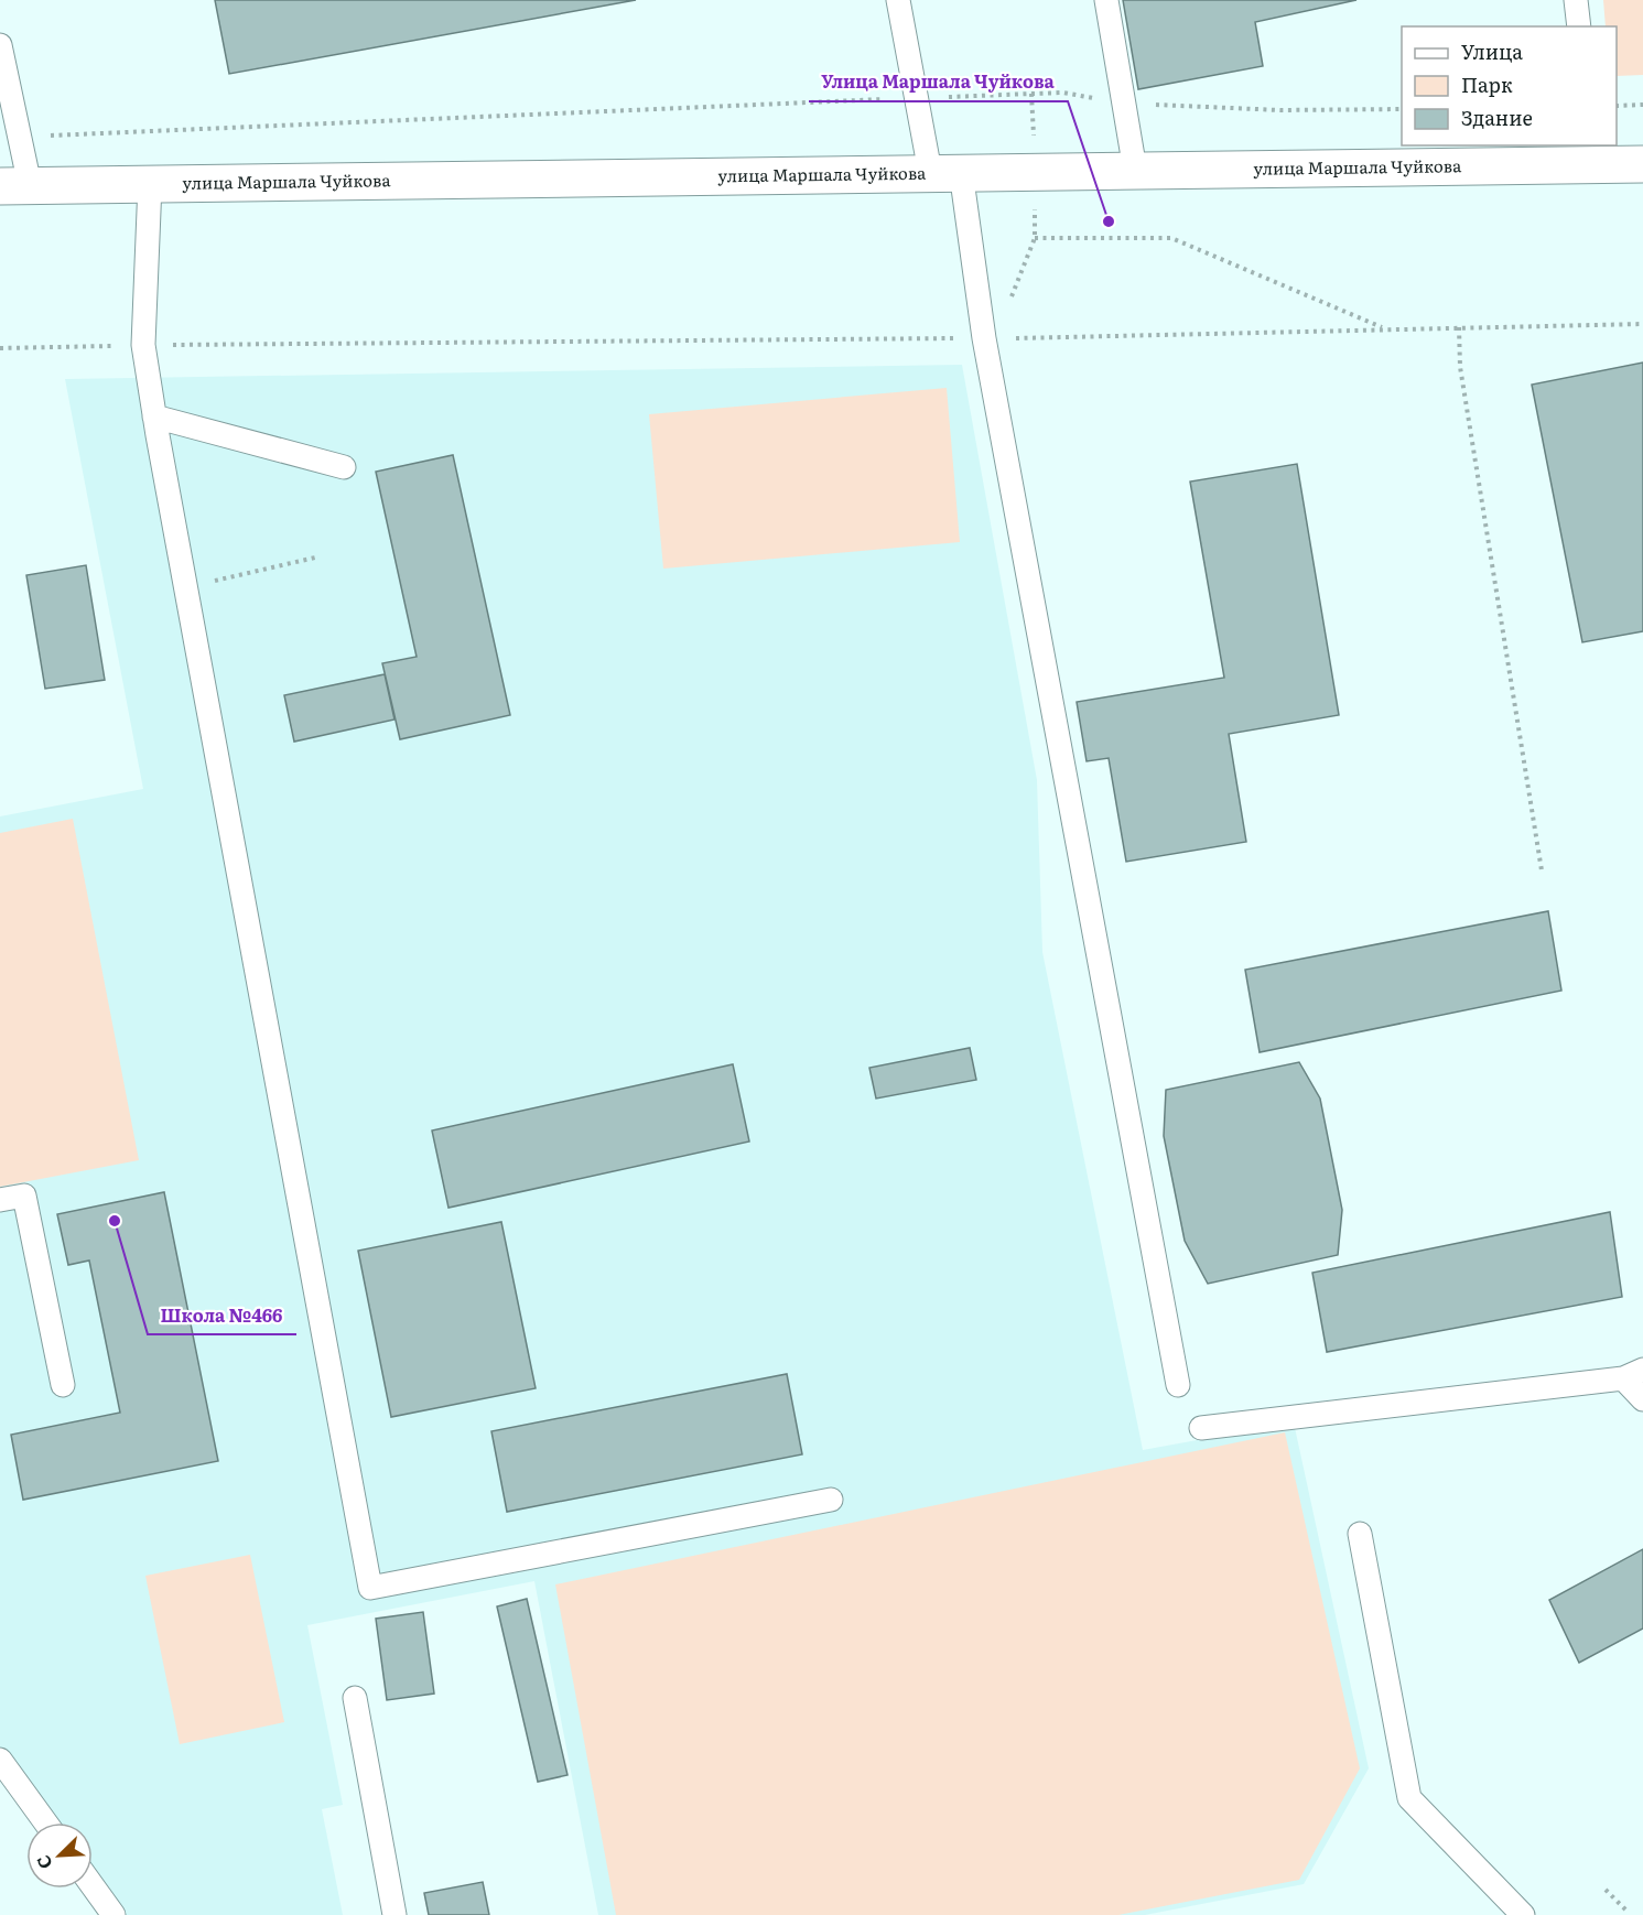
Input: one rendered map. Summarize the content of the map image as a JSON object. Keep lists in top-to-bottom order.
{
  "streets": {
    "street": ["улица Маршала Чуйкова"]
  },
  "places": ["Улица Маршала Чуйкова", "Школа №466"],
  "legend": ["Улица", "Парк", "Здание"],
  "north": "bottom left"
}
